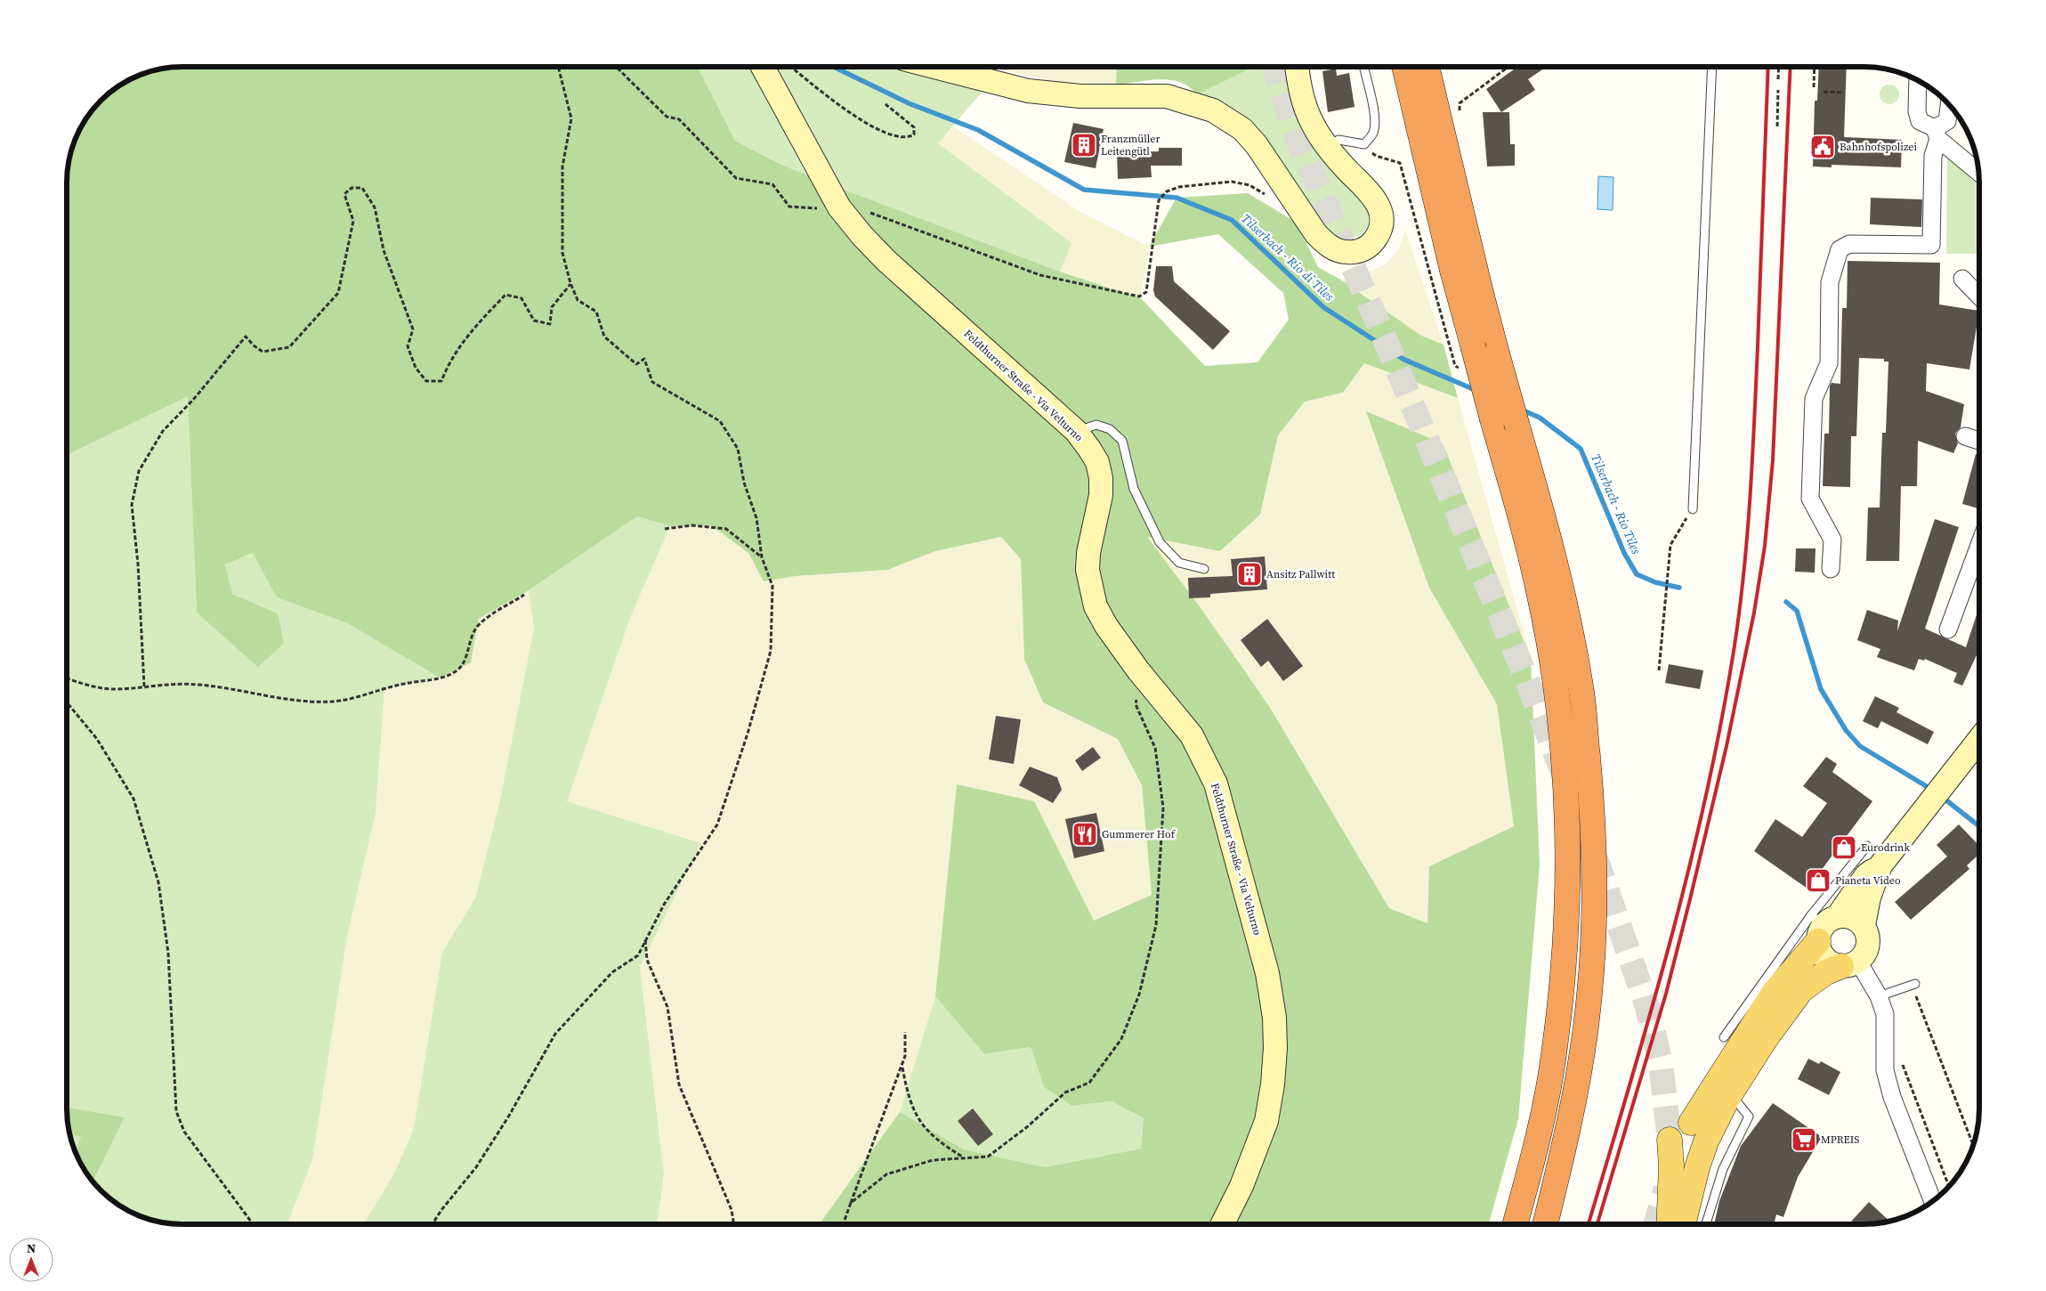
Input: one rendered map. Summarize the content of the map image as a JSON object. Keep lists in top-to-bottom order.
{
  "streets": {
    "street": ["Feldthurner Straße - Via Velturno"]
  },
  "water": ["Tilserbach - Rio di Tiles", "Tilserbach - Rio Tiles"],
  "places": {
    "building": ["Franzmüller Leitengütl", "Ansitz Pallwitt"],
    "public building": ["Bahnhofspolizei"],
    "restaurant": ["Gummerer Hof"],
    "shop": ["Eurodrink", "Pianeta Video"],
    "supermarket": ["MPREIS"]
  },
  "north": "top"
}
